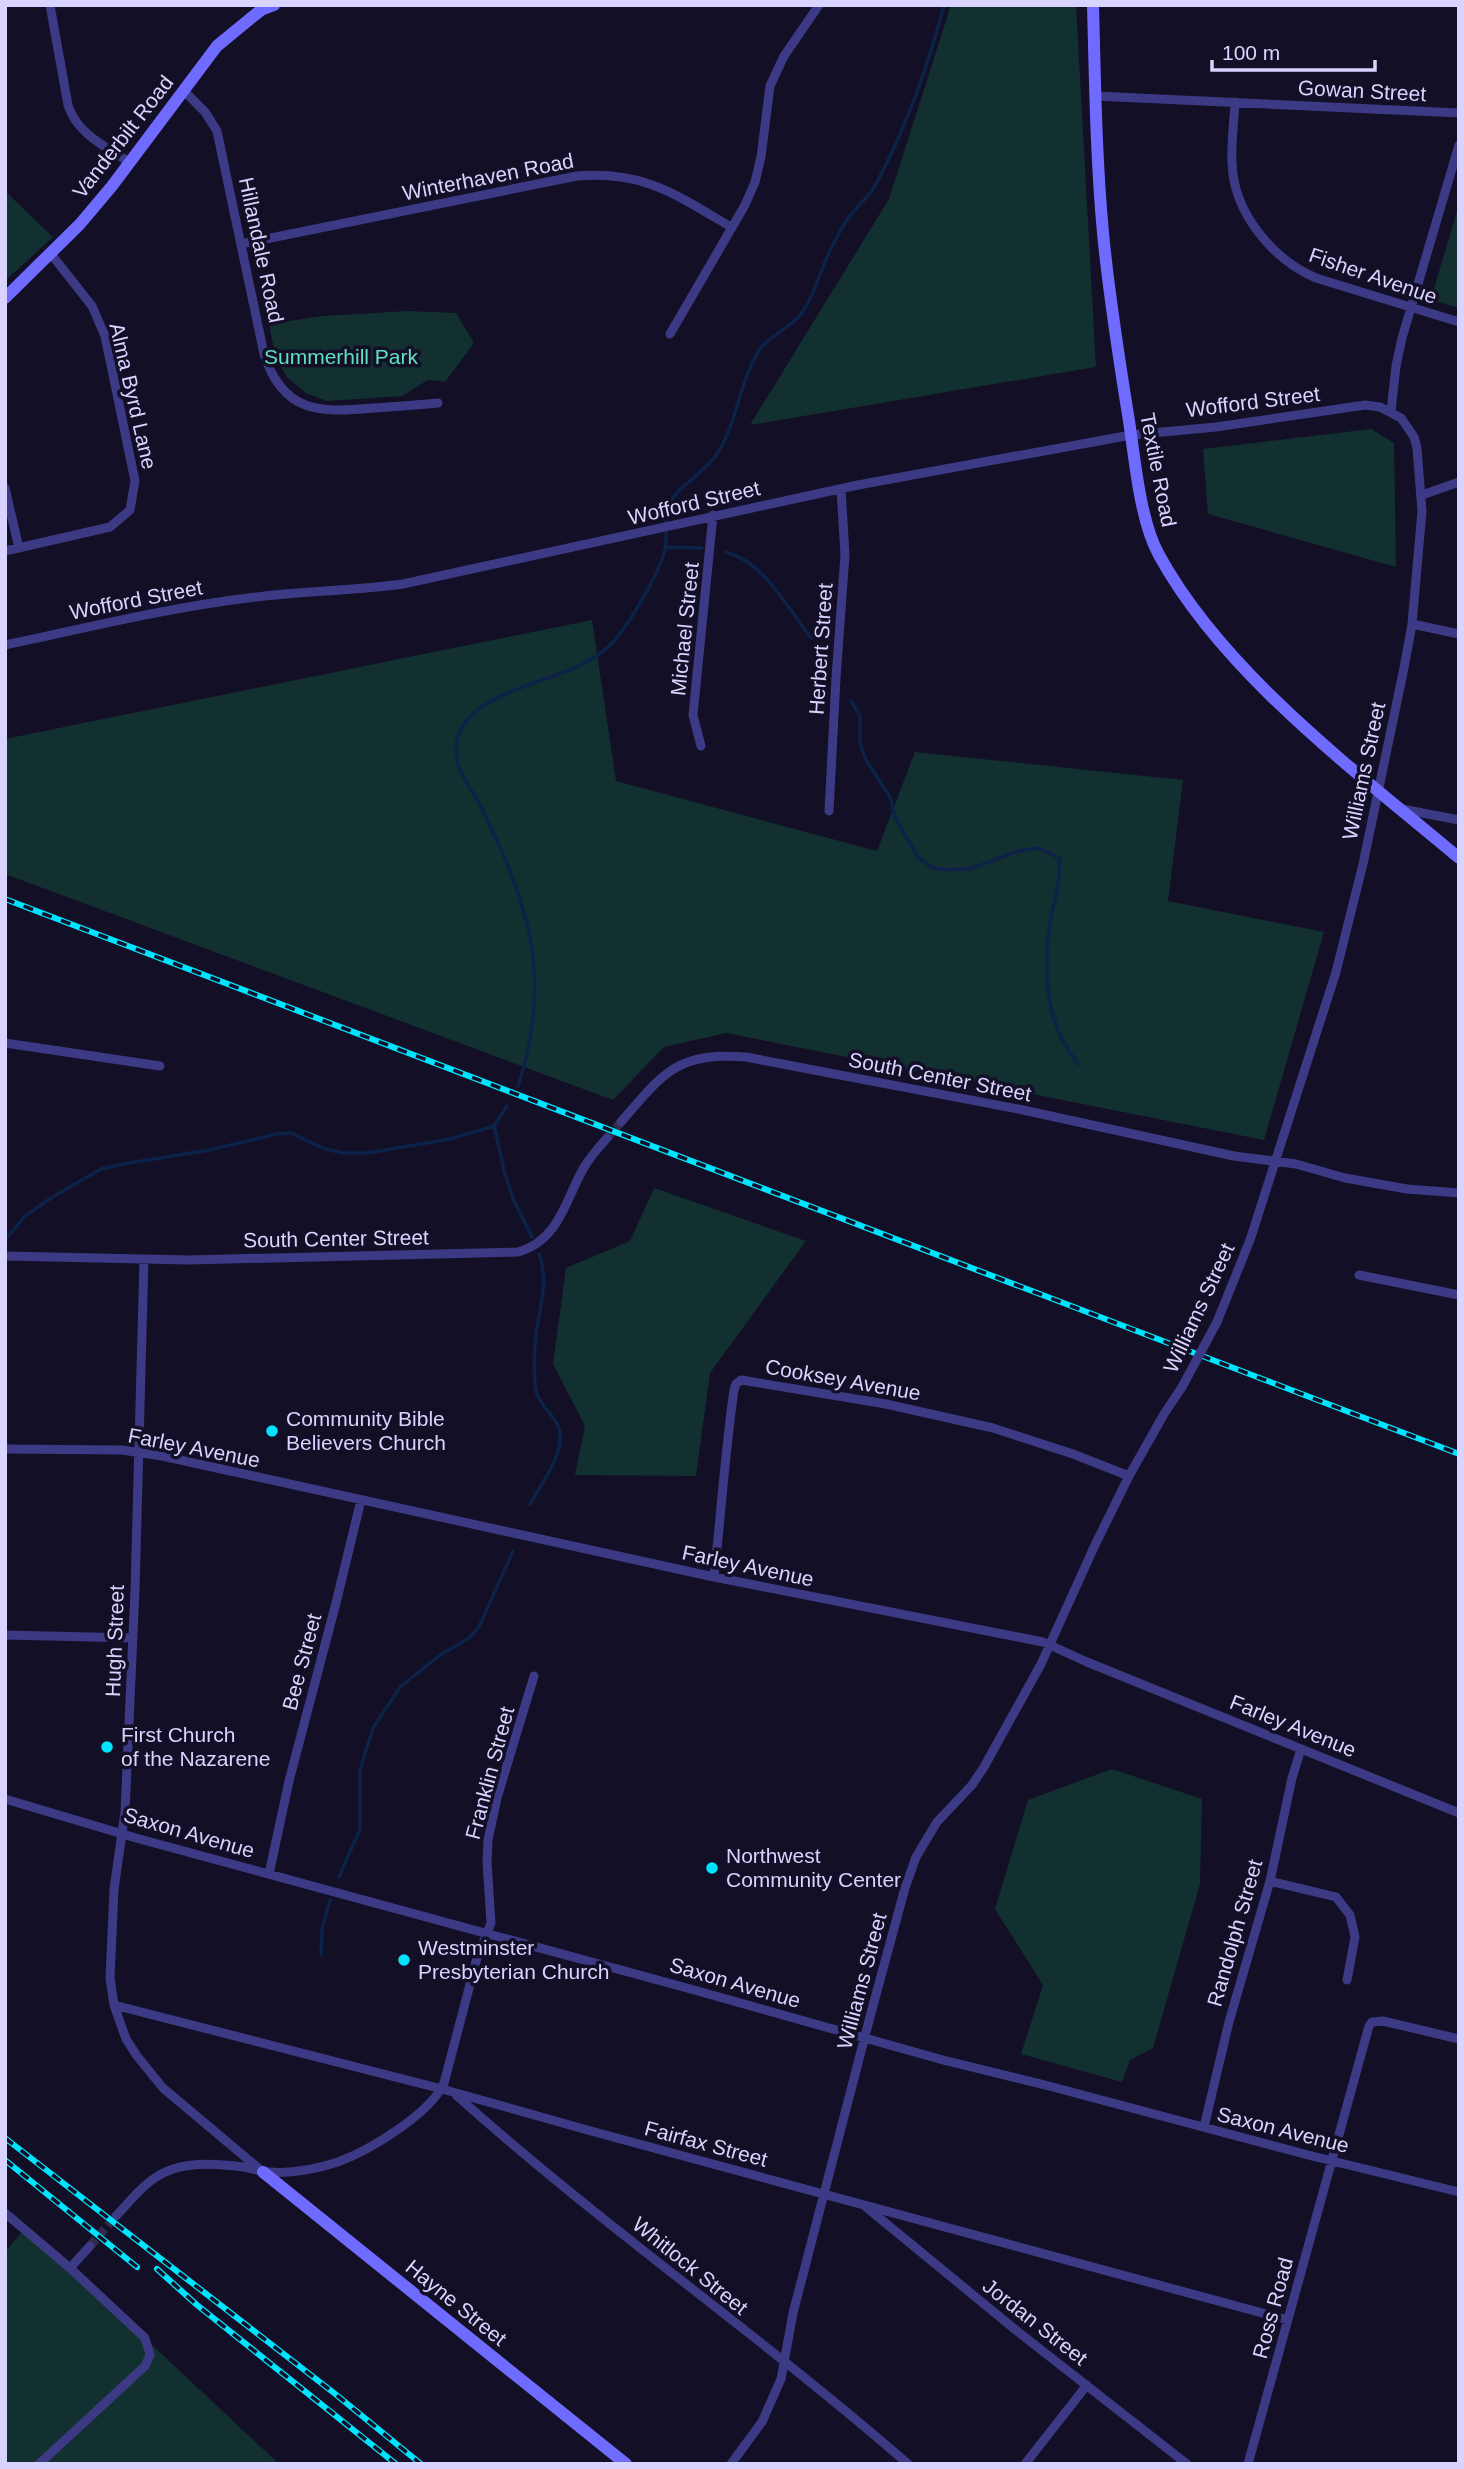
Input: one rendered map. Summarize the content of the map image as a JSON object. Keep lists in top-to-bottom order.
{
  "streets": {
    "street": [
      "Gowan Street",
      "Vanderbilt Road",
      "Winterhaven Road",
      "Hillandale Road",
      "Fisher Avenue",
      "Alma Byrd Lane",
      "Wofford Street",
      "Textile Road",
      "Michael Street",
      "Herbert Street",
      "Williams Street",
      "South Center Street",
      "Cooksey Avenue",
      "Farley Avenue",
      "Hugh Street",
      "Bee Street",
      "Franklin Street",
      "Saxon Avenue",
      "Randolph Street",
      "Fairfax Street",
      "Whitlock Street",
      "Hayne Street",
      "Ross Road",
      "Jordan Street"
    ]
  },
  "crossings": [
    ["Gowan Street", "Fisher Avenue"],
    ["Gowan Street", "Textile Road"],
    ["Vanderbilt Road", "Hillandale Road"],
    ["Vanderbilt Road", "Alma Byrd Lane"],
    ["Winterhaven Road", "Hillandale Road"],
    ["Wofford Street", "Textile Road"],
    ["Wofford Street", "Michael Street"],
    ["Wofford Street", "Herbert Street"],
    ["Wofford Street", "Williams Street"],
    ["Textile Road", "Williams Street"],
    ["Williams Street", "South Center Street"],
    ["Williams Street", "Cooksey Avenue"],
    ["Williams Street", "Farley Avenue"],
    ["Williams Street", "Saxon Avenue"],
    ["Williams Street", "Fairfax Street"],
    ["Williams Street", "Whitlock Street"],
    ["South Center Street", "Hugh Street"],
    ["Cooksey Avenue", "Farley Avenue"],
    ["Farley Avenue", "Hugh Street"],
    ["Farley Avenue", "Bee Street"],
    ["Farley Avenue", "Randolph Street"],
    ["Hugh Street", "Saxon Avenue"],
    ["Hugh Street", "Fairfax Street"],
    ["Hugh Street", "Hayne Street"],
    ["Bee Street", "Saxon Avenue"],
    ["Franklin Street", "Saxon Avenue"],
    ["Franklin Street", "Fairfax Street"],
    ["Saxon Avenue", "Randolph Street"],
    ["Saxon Avenue", "Ross Road"],
    ["Fairfax Street", "Whitlock Street"],
    ["Fairfax Street", "Ross Road"],
    ["Fairfax Street", "Jordan Street"]
  ],
  "parks": ["Summerhill Park"],
  "places": [
    "Community Bible Believers Church",
    "First Church of the Nazarene",
    "Northwest Community Center",
    "Westminster Presbyterian Church"
  ],
  "scale_bar": "100 m"
}
